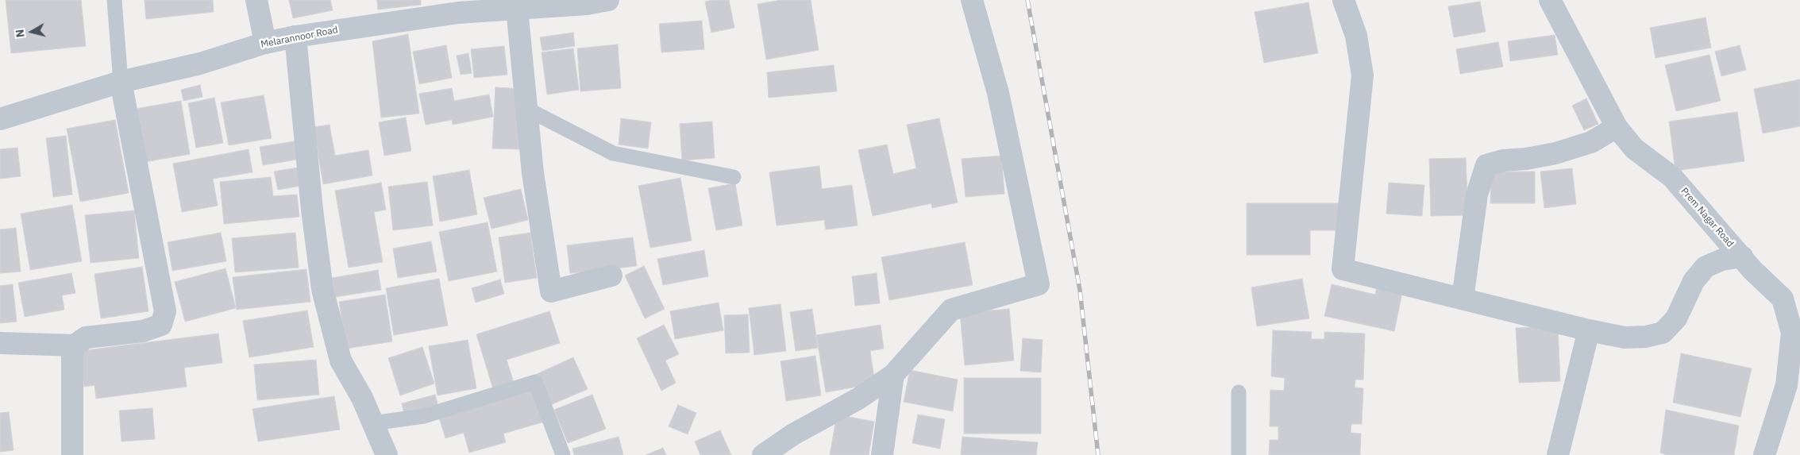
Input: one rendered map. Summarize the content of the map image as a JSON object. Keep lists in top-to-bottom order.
{
  "streets": {
    "street": ["Melarannoor Road", "Prem Nagar Road"]
  },
  "north": "left"
}
